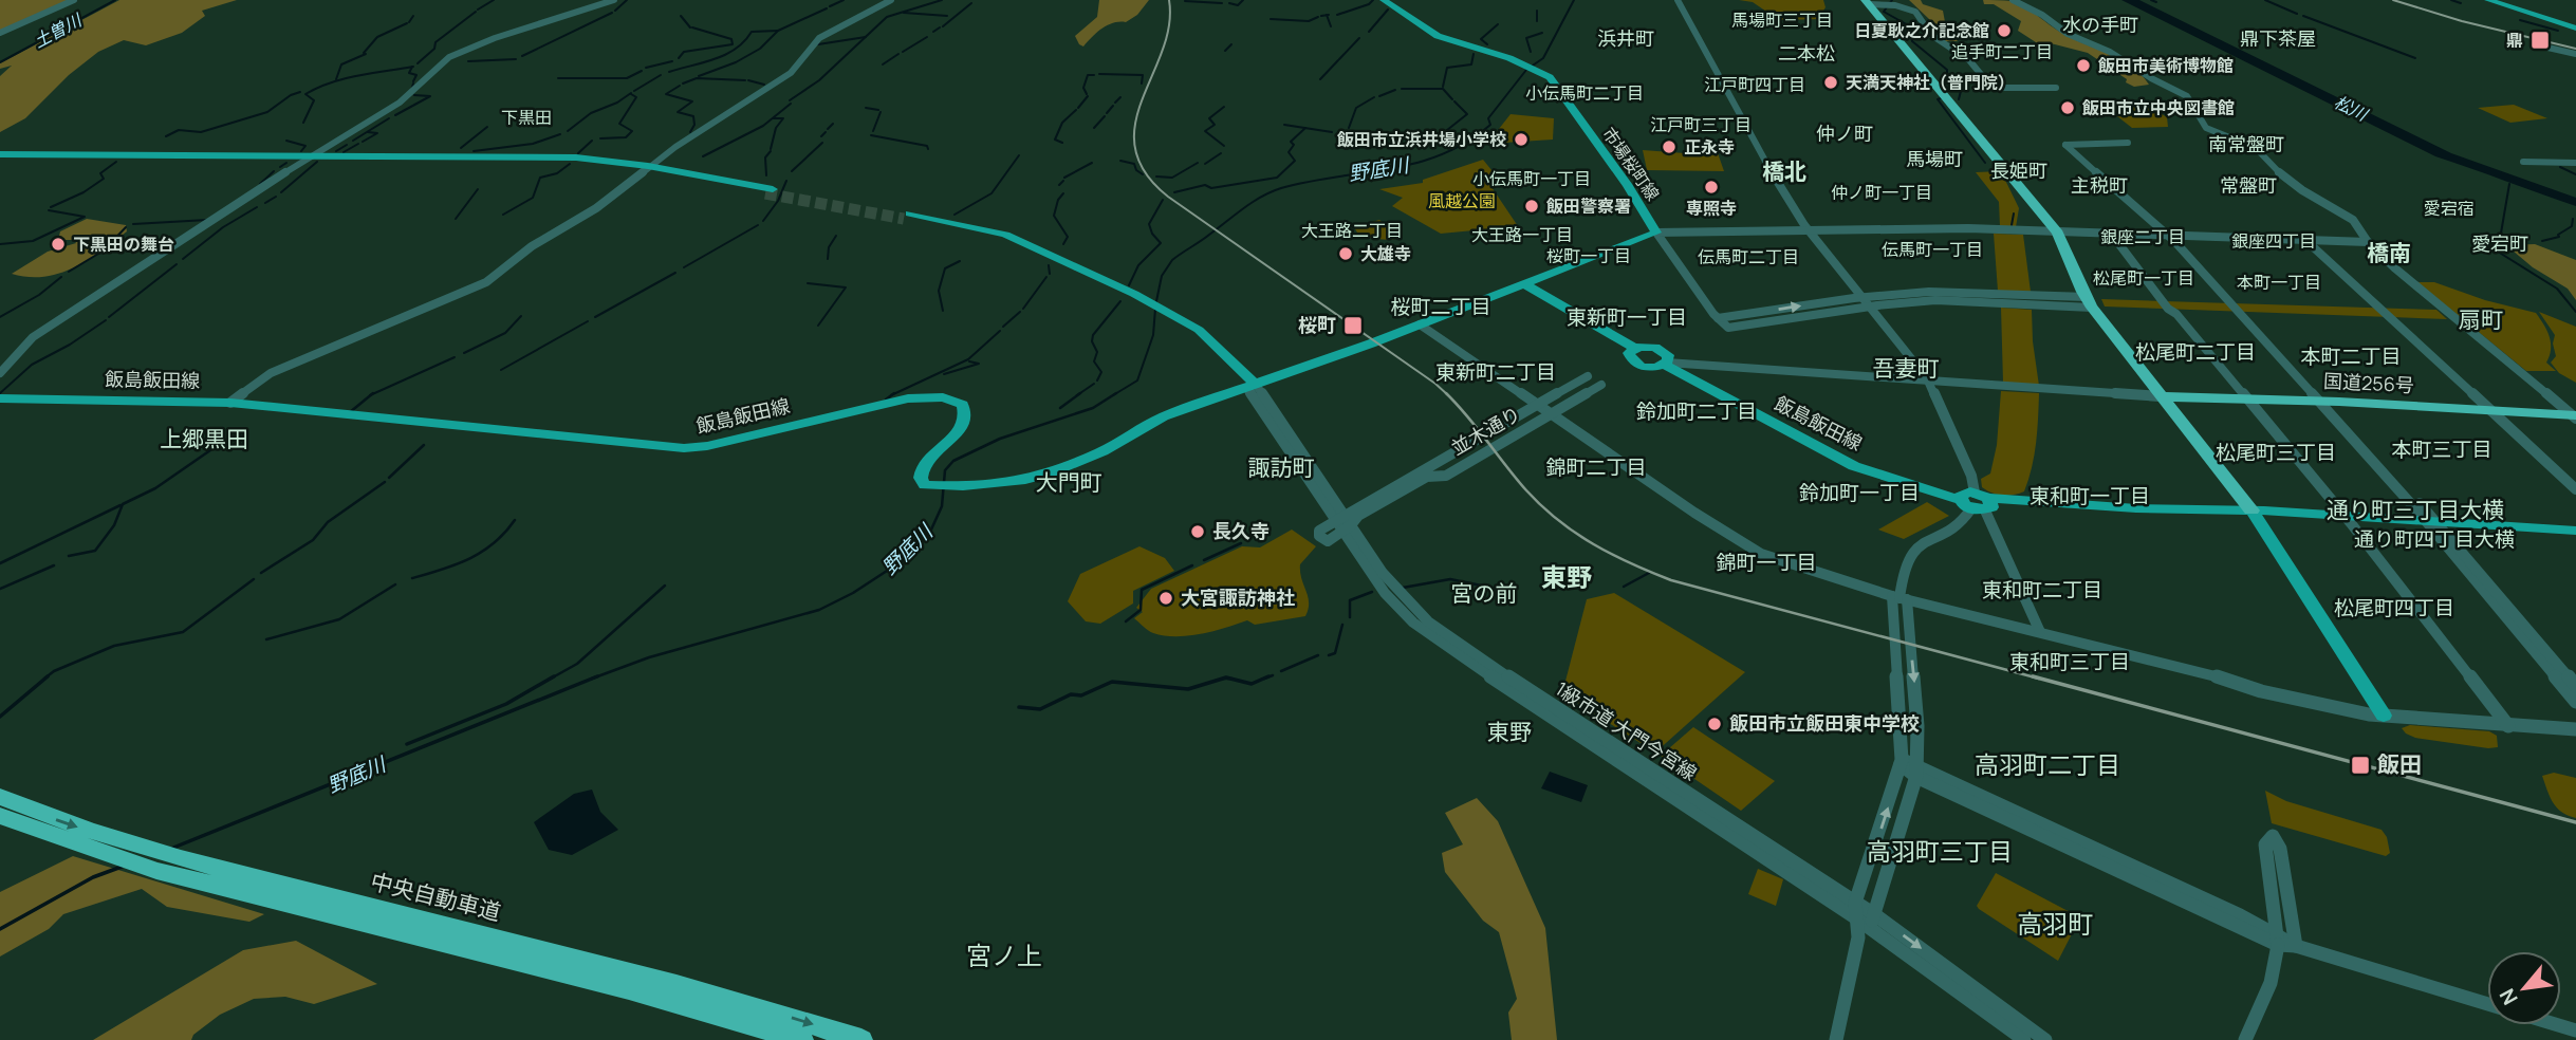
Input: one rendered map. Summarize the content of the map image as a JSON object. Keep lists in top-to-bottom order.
{
  "streets": {
    "highway": ["国道256号", "中央自動車道"],
    "main road": ["市場桜町線", "飯島飯田線"],
    "street": ["並木通り"]
  },
  "districts": [
    "馬場町三丁目",
    "水の手町",
    "浜井町",
    "鼎下茶屋",
    "追手町二丁目",
    "二本松",
    "江戸町四丁目",
    "小伝馬町二丁目",
    "下黒田",
    "江戸町三丁目",
    "仲ノ町",
    "南常盤町",
    "馬場町",
    "長姫町",
    "橋北",
    "小伝馬町一丁目",
    "主税町",
    "常盤町",
    "仲ノ町一丁目",
    "愛宕宿",
    "大王路二丁目",
    "大王路一丁目",
    "銀座二丁目",
    "銀座四丁目",
    "愛宕町",
    "伝馬町一丁目",
    "橋南",
    "桜町一丁目",
    "伝馬町二丁目",
    "松尾町一丁目",
    "本町一丁目",
    "桜町二丁目",
    "東新町一丁目",
    "扇町",
    "松尾町二丁目",
    "本町二丁目",
    "吾妻町",
    "東新町二丁目",
    "鈴加町二丁目",
    "上郷黒田",
    "本町三丁目",
    "松尾町三丁目",
    "錦町二丁目",
    "諏訪町",
    "大門町",
    "鈴加町一丁目",
    "東和町一丁目",
    "通り町三丁目大横",
    "通り町四丁目大横",
    "錦町一丁目",
    "東野",
    "東和町二丁目",
    "宮の前",
    "松尾町四丁目",
    "東和町三丁目",
    "東野",
    "高羽町二丁目",
    "高羽町三丁目",
    "高羽町",
    "宮ノ上"
  ],
  "water": ["土曽川", "松川", "野底川"],
  "parks": ["風越公園"],
  "places": {
    "other": [
      "日夏耿之介記念館",
      "飯田市美術博物館",
      "天満天神社（普門院）",
      "飯田市立中央図書館",
      "飯田市立浜井場小学校",
      "正永寺",
      "専照寺",
      "飯田警察署",
      "下黒田の舞台",
      "大雄寺",
      "長久寺",
      "大宮諏訪神社",
      "飯田市立飯田東中学校"
    ],
    "transit": ["鼎", "桜町", "飯田"]
  },
  "north": "bottom left"
}
